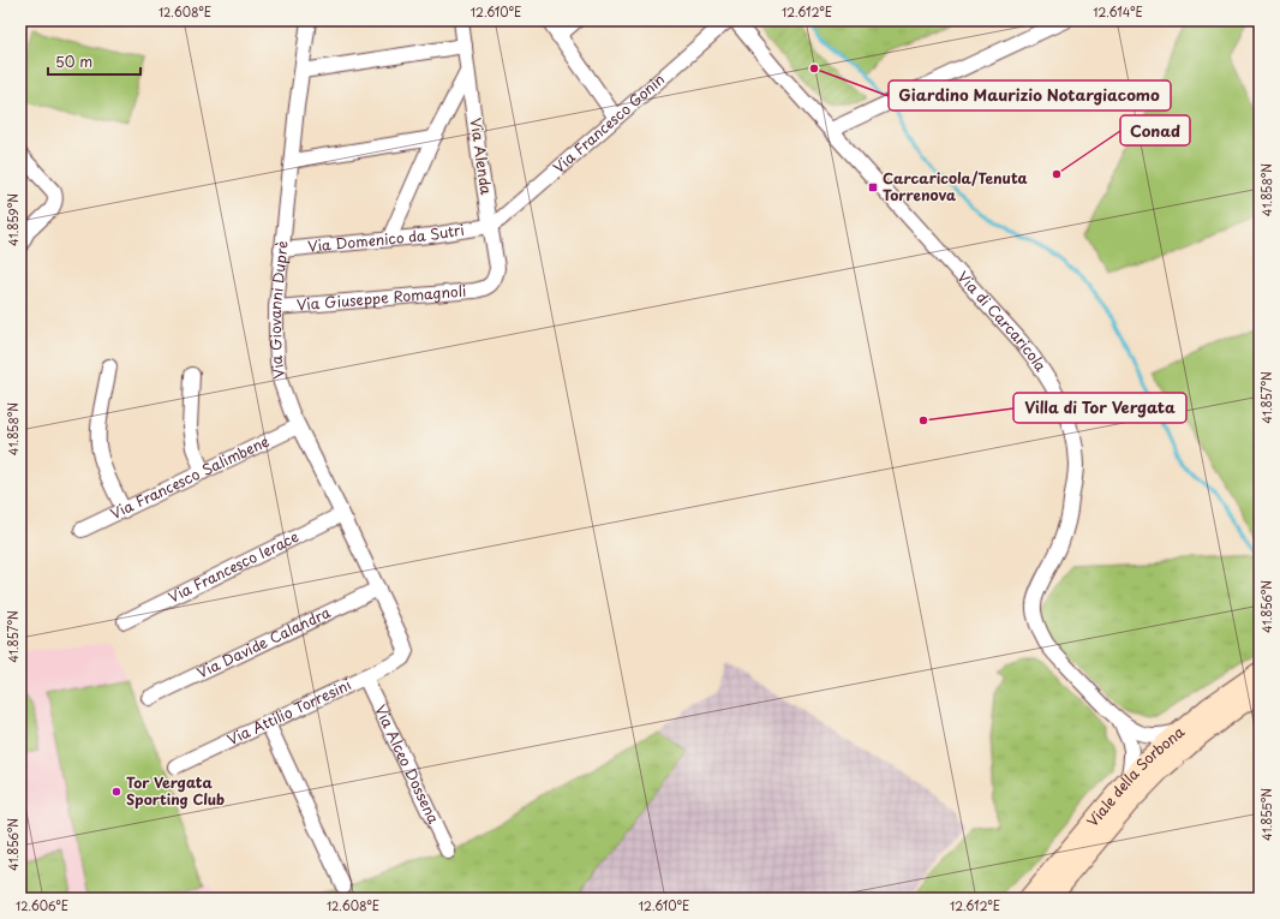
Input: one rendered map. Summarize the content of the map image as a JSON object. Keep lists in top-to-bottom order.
{
  "streets": {
    "street": [
      "Via Francesco Gonin",
      "Via Alenda",
      "Via Domenico da Sutri",
      "Via Giuseppe Romagnoli",
      "Via Giovanni Duprè",
      "Via di Carcaricola",
      "Via Francesco Salimbene",
      "Via Francesco Ierace",
      "Via Davide Calandra",
      "Via Attilio Torresini",
      "Via Alceo Dossena",
      "Viale della Sorbona"
    ]
  },
  "crossings": [
    ["Via Francesco Gonin", "Via Alenda"],
    ["Via Francesco Gonin", "Via Domenico da Sutri"],
    ["Via Alenda", "Via Domenico da Sutri"],
    ["Via Alenda", "Via Giuseppe Romagnoli"],
    ["Via Domenico da Sutri", "Via Giovanni Duprè"],
    ["Via Giuseppe Romagnoli", "Via Giovanni Duprè"],
    ["Via Giovanni Duprè", "Via Francesco Salimbene"],
    ["Via Giovanni Duprè", "Via Francesco Ierace"],
    ["Via Giovanni Duprè", "Via Davide Calandra"],
    ["Via Giovanni Duprè", "Via Attilio Torresini"],
    ["Via di Carcaricola", "Viale della Sorbona"],
    ["Via Attilio Torresini", "Via Alceo Dossena"]
  ],
  "places": {
    "other": [
      "Giardino Maurizio Notargiacomo",
      "Conad",
      "Villa di Tor Vergata",
      "Tor Vergata Sporting Club"
    ],
    "transit": ["Carcaricola/Tenuta Torrenova"]
  },
  "scale_bar": "50 m",
  "coordinates": [
    "12.608°E",
    "12.610°E",
    "12.612°E",
    "12.614°E",
    "41.858°N",
    "41.859°N",
    "41.857°N",
    "41.856°N",
    "41.855°N",
    "12.606°E"
  ]
}
